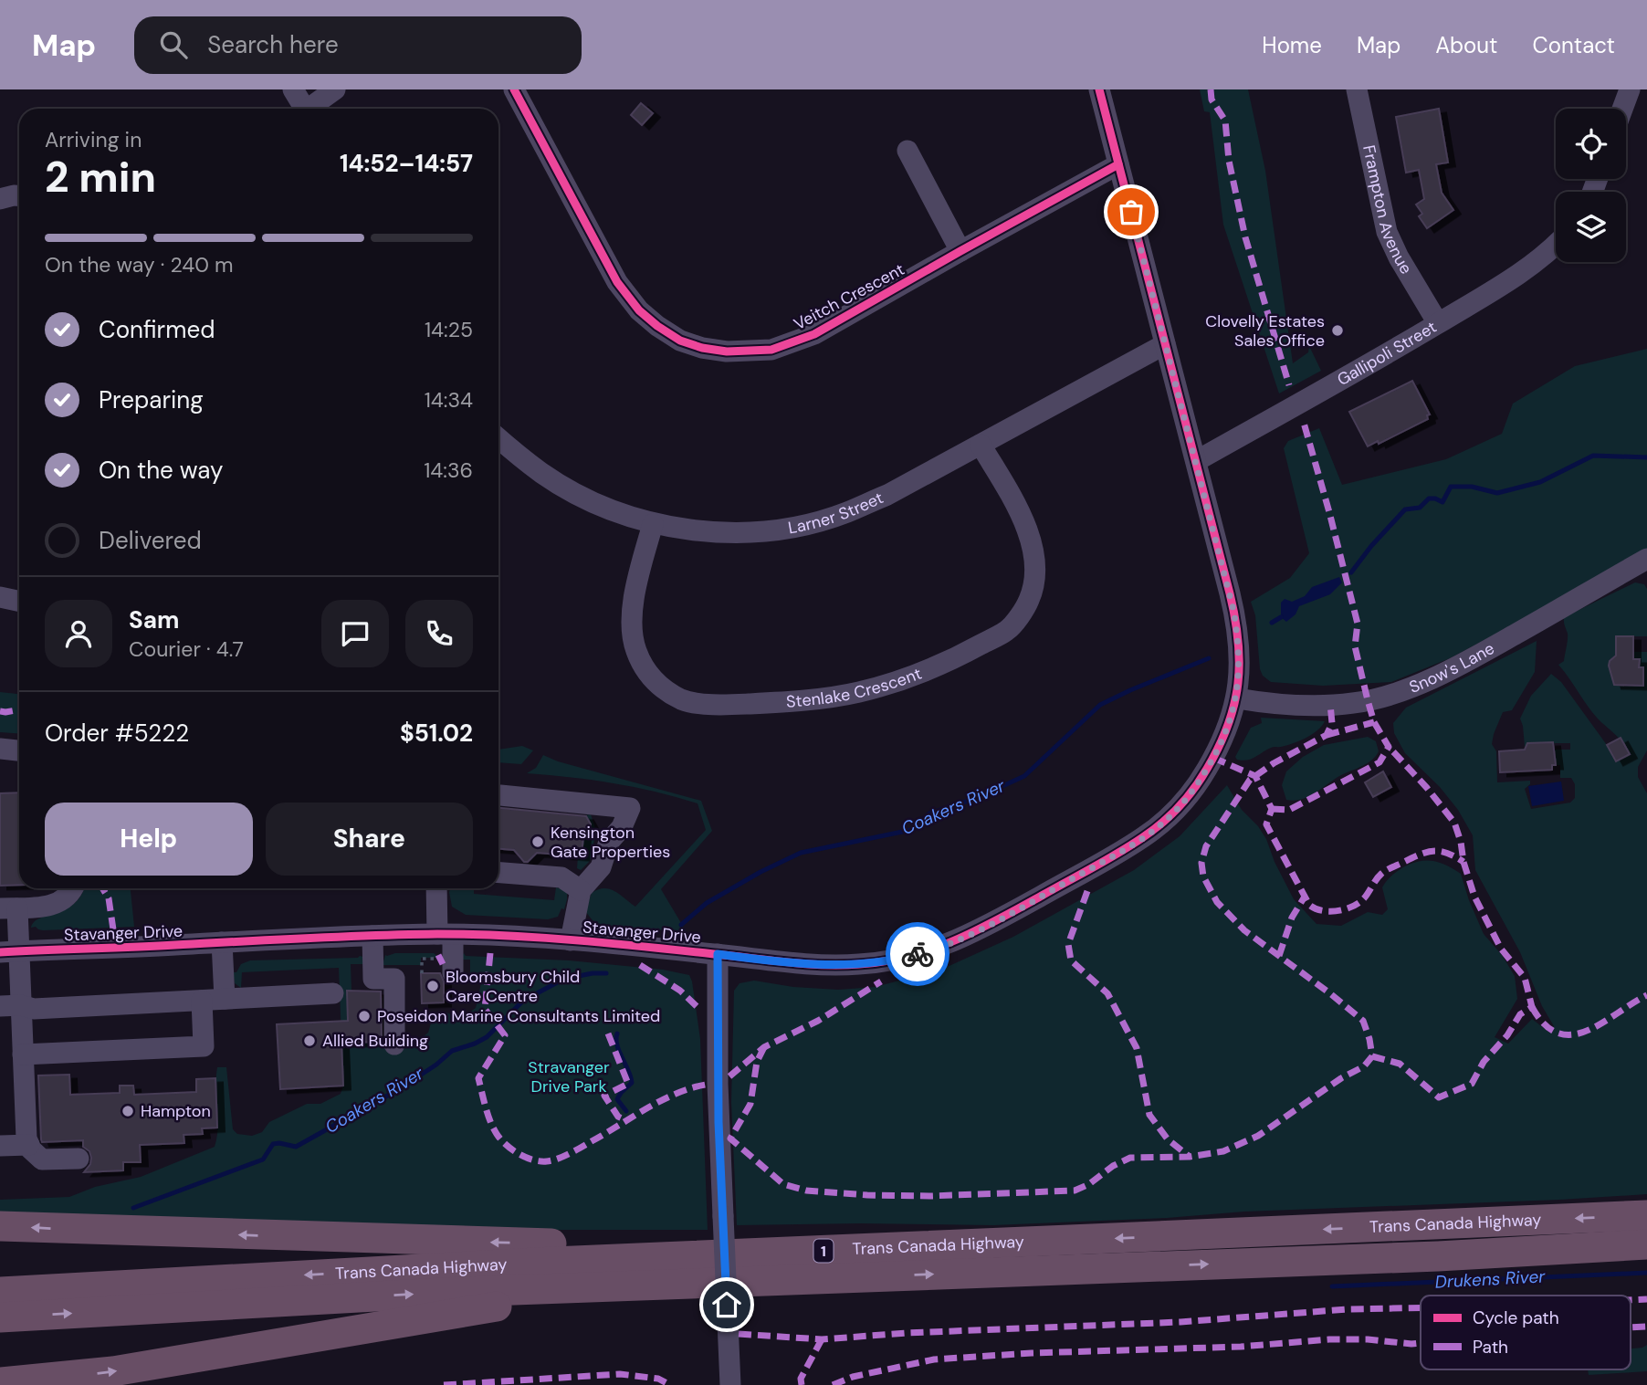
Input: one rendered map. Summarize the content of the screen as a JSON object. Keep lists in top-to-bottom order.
{
  "streets": {
    "highway": ["Trans Canada Highway", "1"],
    "street": [
      "Frampton Avenue",
      "Veitch Crescent",
      "Gallipoli Street",
      "Larner Street",
      "Snow's Lane",
      "Stenlake Crescent",
      "Stavanger Drive"
    ]
  },
  "crossings": [
    ["Frampton Avenue", "Gallipoli Street"],
    ["Veitch Crescent", "Stavanger Drive"],
    ["Gallipoli Street", "Stavanger Drive"],
    ["Larner Street", "Stenlake Crescent"],
    ["Larner Street", "Stavanger Drive"],
    ["Snow's Lane", "Stavanger Drive"]
  ],
  "water": ["Coakers River", "Drukens River"],
  "parks": ["Stravanger Drive Park"],
  "places": [
    "Clovelly Estates Sales Office",
    "Kensington Gate Properties",
    "Bloomsbury Child Care Centre",
    "Poseidon Marine Consultants Limited",
    "Allied Building",
    "Hampton"
  ],
  "legend": ["Cycle path", "Path"],
  "page": {
    "header": "Map",
    "search": "Search here",
    "nav": [
      "Home",
      "Map",
      "About",
      "Contact"
    ],
    "heading": ["2 min", "Arriving in", "14:52–14:57"],
    "panel": [
      "Sam",
      "Courier · 4.7",
      "Order #5222",
      "$51.02"
    ],
    "bar": "On the way · 240 m",
    "list": [
      ["Confirmed", "14:25"],
      ["Preparing", "14:34"],
      ["On the way", "14:36"],
      "Delivered"
    ],
    "buttons": ["Help", "Share"]
  }
}
